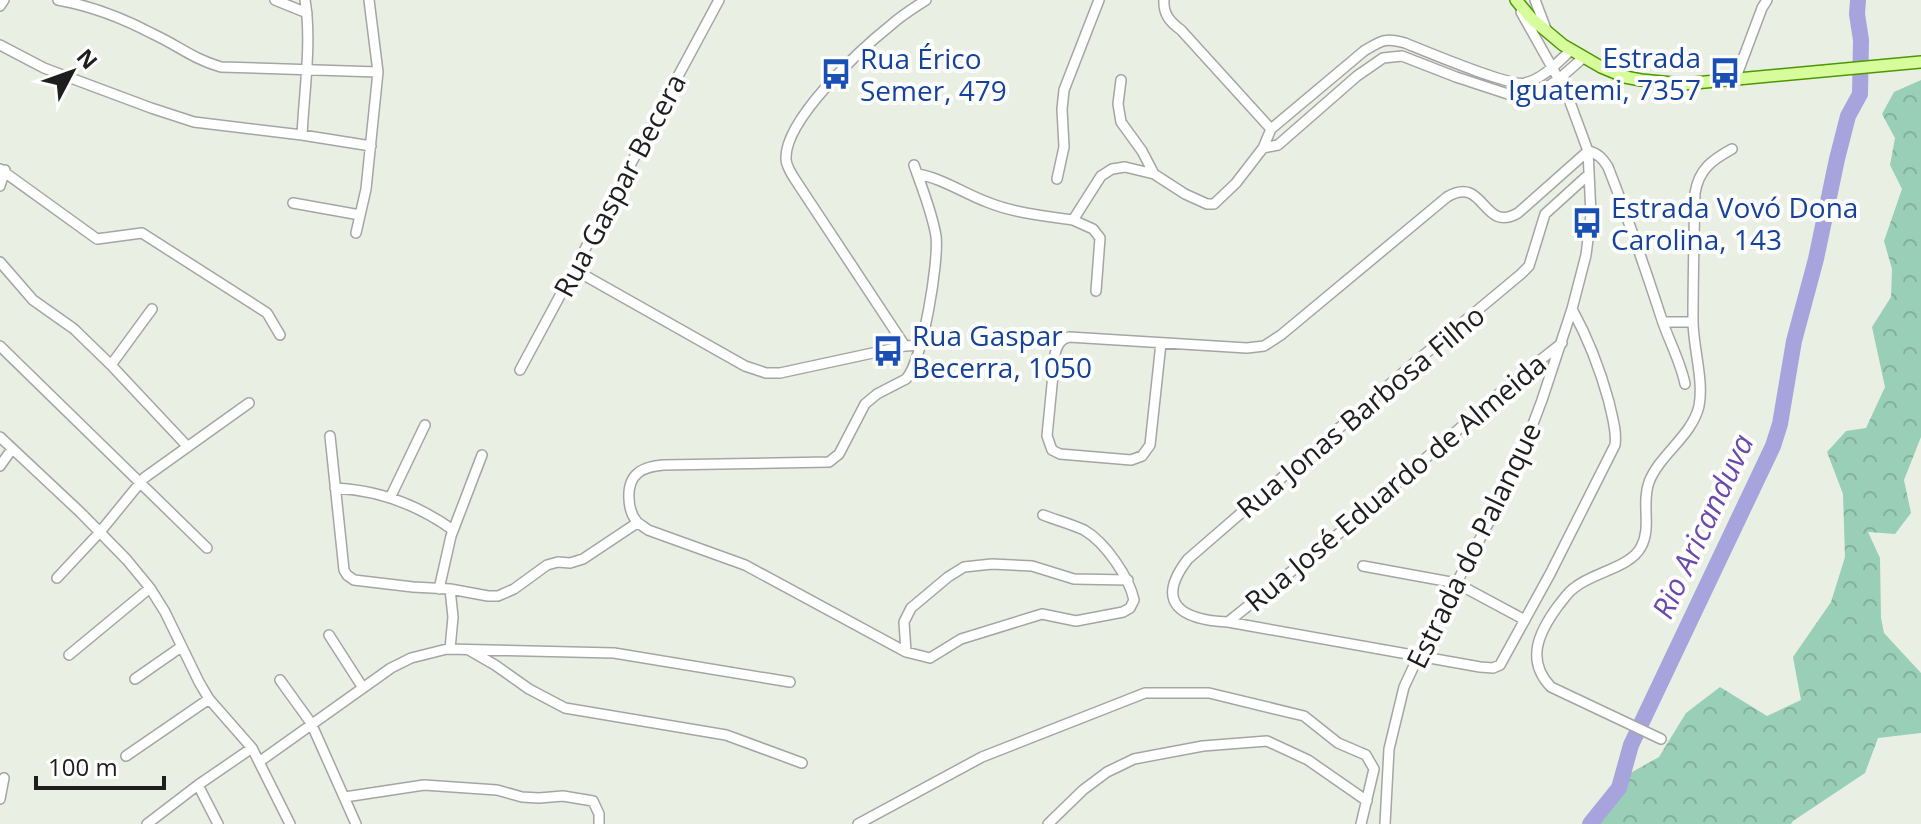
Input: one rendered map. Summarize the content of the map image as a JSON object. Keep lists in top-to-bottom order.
{
  "streets": {
    "street": [
      "Rua Gaspar Becera",
      "Rua Jonas Barbosa Filho",
      "Rua José Eduardo de Almeida",
      "Estrada do Palanque"
    ]
  },
  "crossings": [
    ["Rua Jonas Barbosa Filho", "Rua José Eduardo de Almeida"],
    ["Rua Jonas Barbosa Filho", "Estrada do Palanque"],
    ["Rua José Eduardo de Almeida", "Estrada do Palanque"]
  ],
  "water": ["Rio Aricanduva"],
  "places": {
    "bus stop": [
      "Estrada Iguatemi, 7357",
      "Rua Érico Semer, 479",
      "Estrada Vovó Dona Carolina, 143",
      "Rua Gaspar Becerra, 1050"
    ]
  },
  "scale_bar": "100 m",
  "north": "top right"
}
